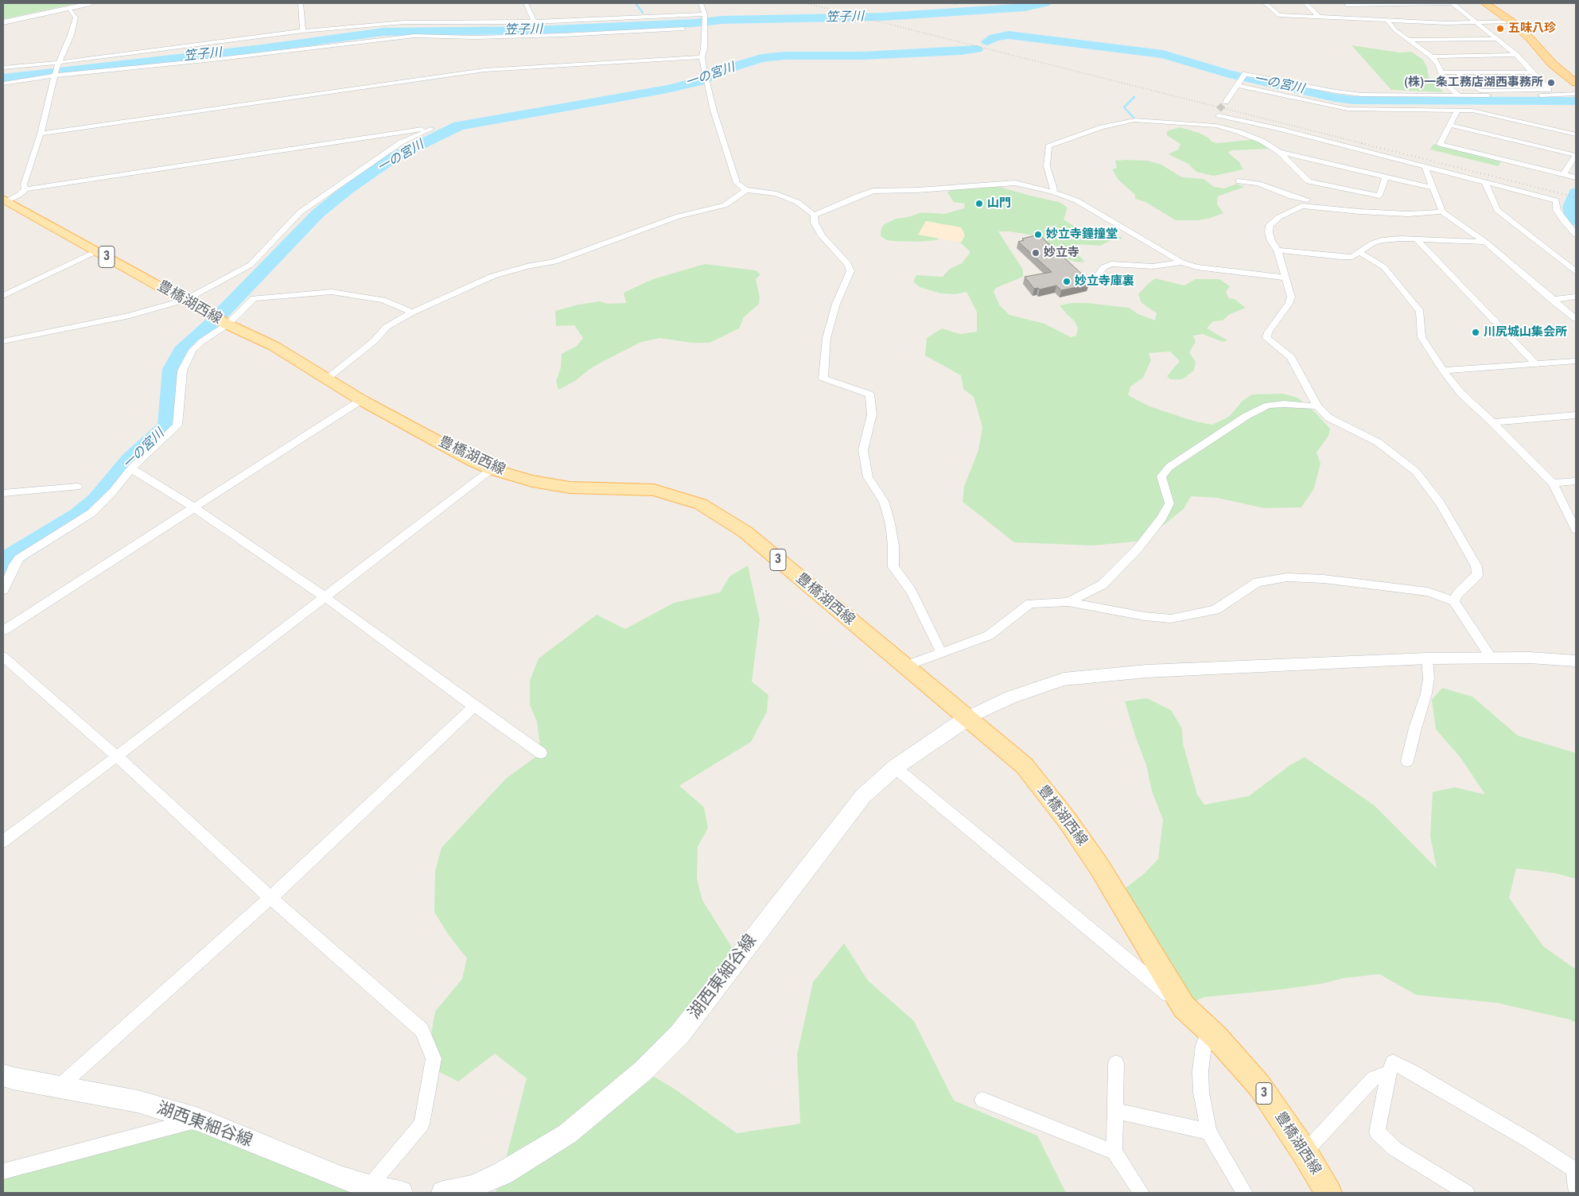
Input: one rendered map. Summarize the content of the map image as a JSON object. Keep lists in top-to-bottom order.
{
  "streets": {
    "main road": ["3", "豊橋湖西線", "湖西東細谷線"]
  },
  "crossings": [
    ["豊橋湖西線", "湖西東細谷線"]
  ],
  "water": ["笠子川", "一の宮川"],
  "places": [
    "五味八珍",
    "(株)一条工務店湖西事務所",
    "山門",
    "妙立寺鐘撞堂",
    "妙立寺",
    "妙立寺庫裏",
    "川尻城山集会所"
  ]
}
